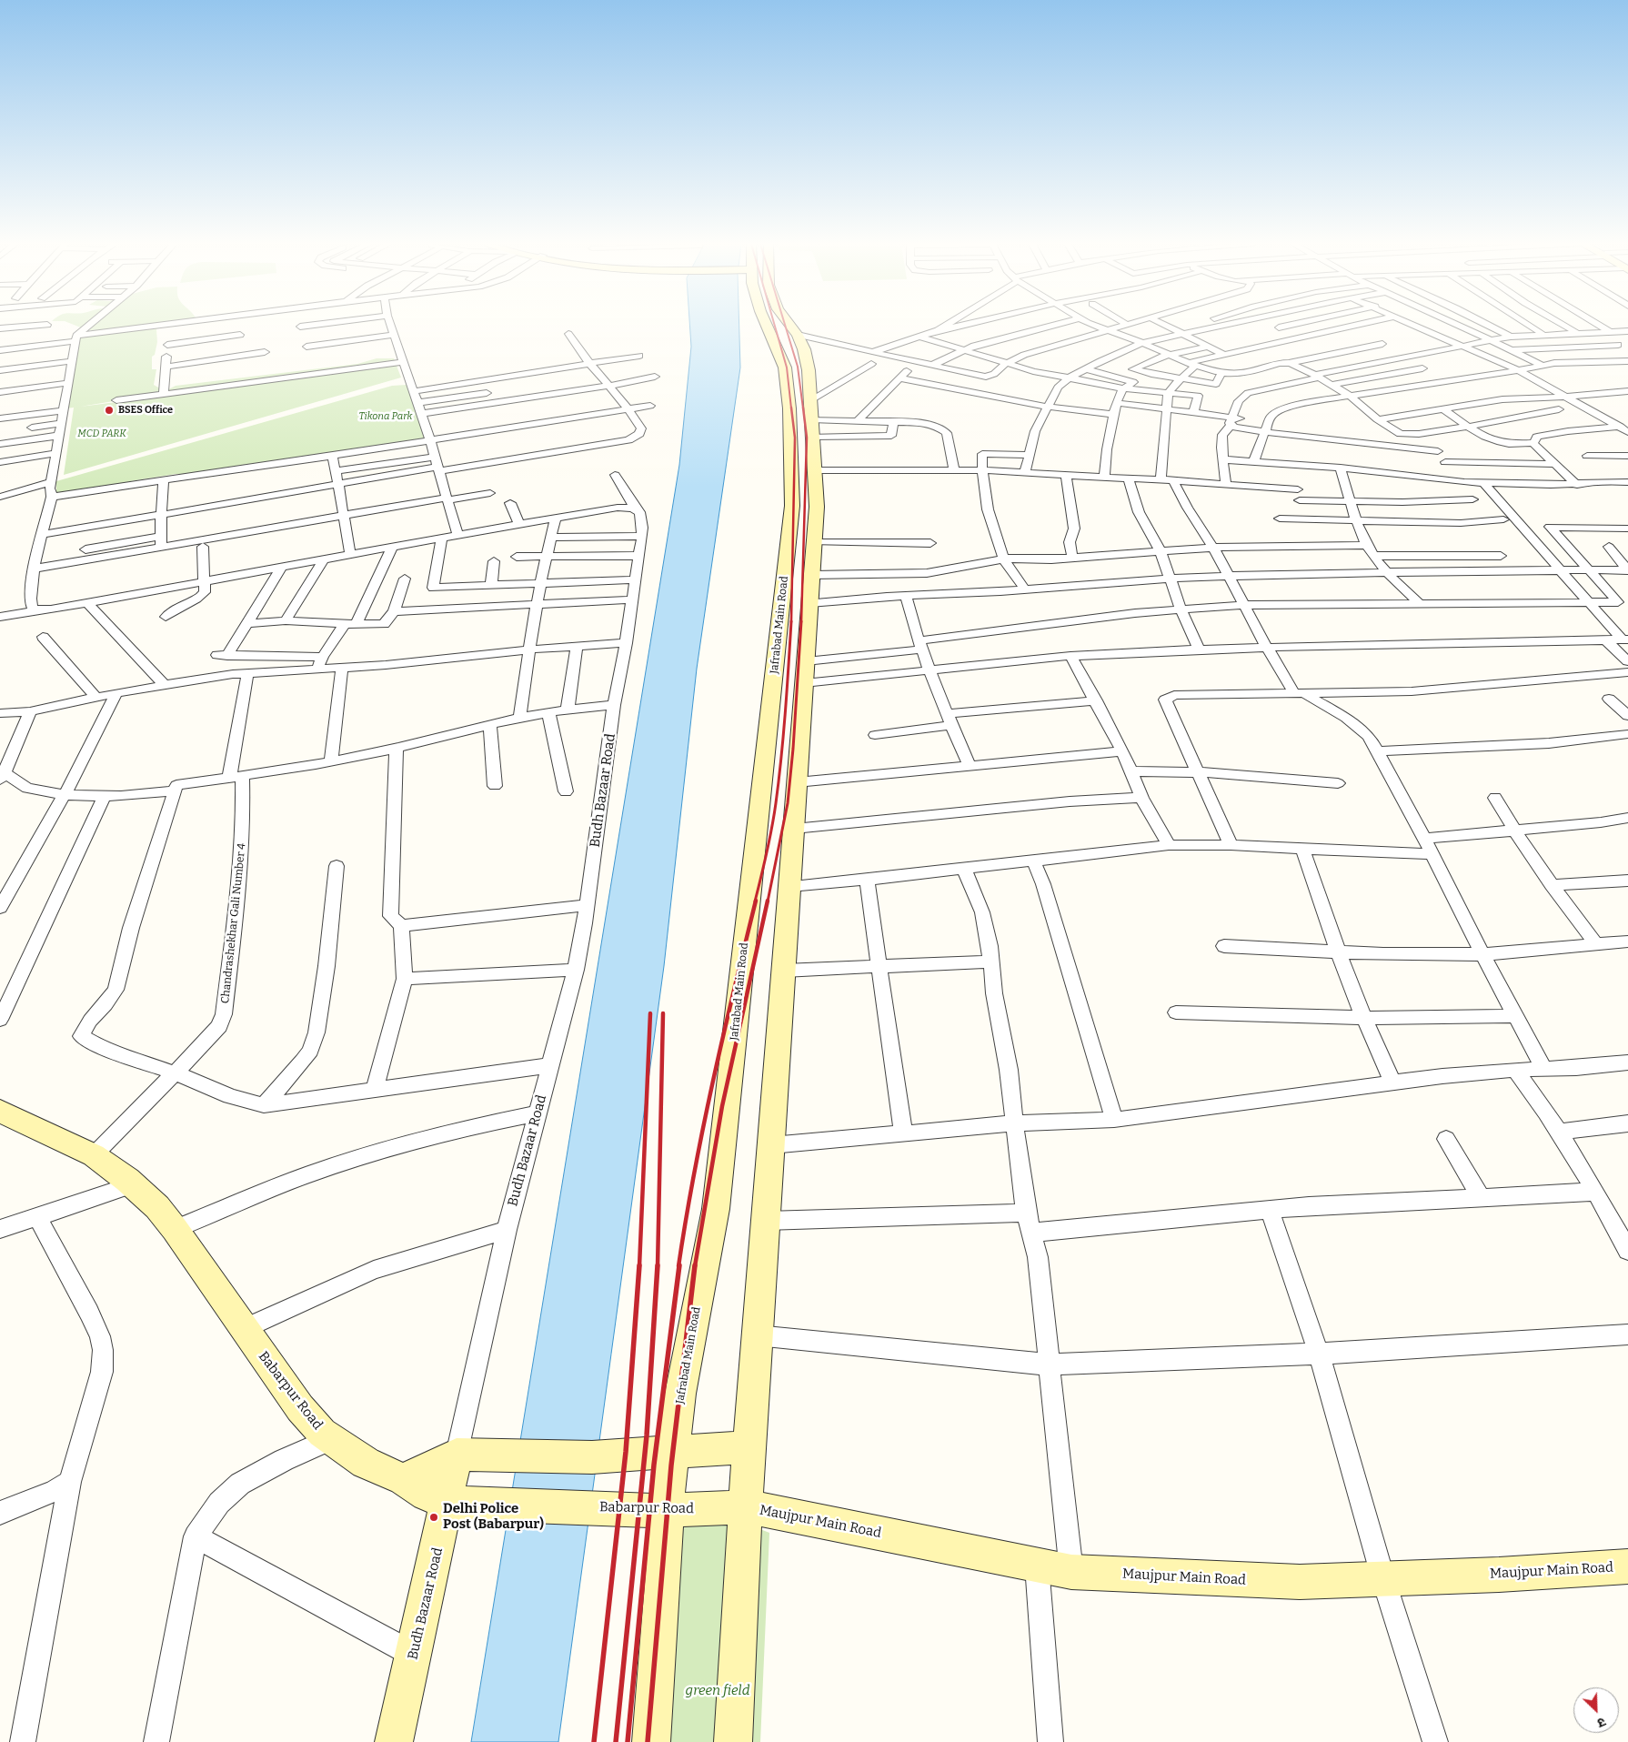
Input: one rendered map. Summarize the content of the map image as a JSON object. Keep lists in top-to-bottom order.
{
  "streets": {
    "main road": [
      "Jafrabad Main Road",
      "Budh Bazaar Road",
      "Babarpur Road",
      "Maujpur Main Road"
    ],
    "street": ["Chandrashekhar Gali Number 4"]
  },
  "crossings": [
    ["Jafrabad Main Road", "Babarpur Road"],
    ["Jafrabad Main Road", "Maujpur Main Road"],
    ["Budh Bazaar Road", "Babarpur Road"],
    ["Chandrashekhar Gali Number 4", "Babarpur Road"],
    ["Babarpur Road", "Maujpur Main Road"]
  ],
  "parks": ["Tikona Park", "MCD PARK", "green field"],
  "places": ["BSES Office", "Delhi Police Post (Babarpur)"],
  "north": "bottom right"
}
